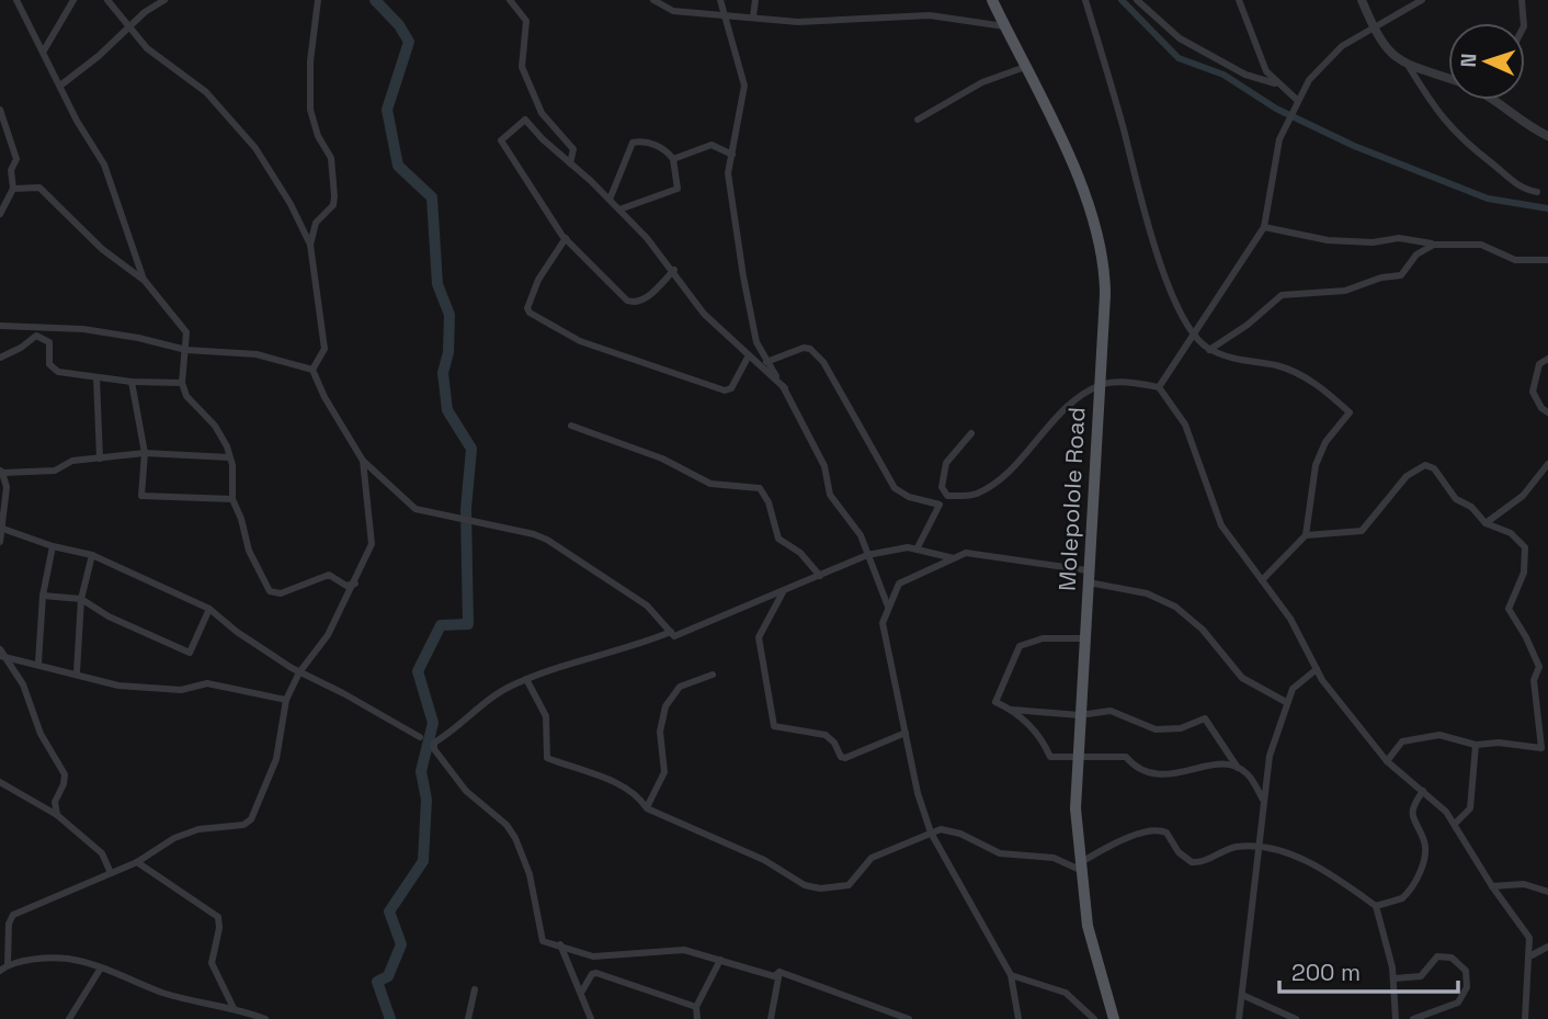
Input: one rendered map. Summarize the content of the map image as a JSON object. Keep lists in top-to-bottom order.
{
  "streets": {
    "main road": ["Molepolole Road"]
  },
  "scale_bar": "200 m",
  "north": "left"
}
